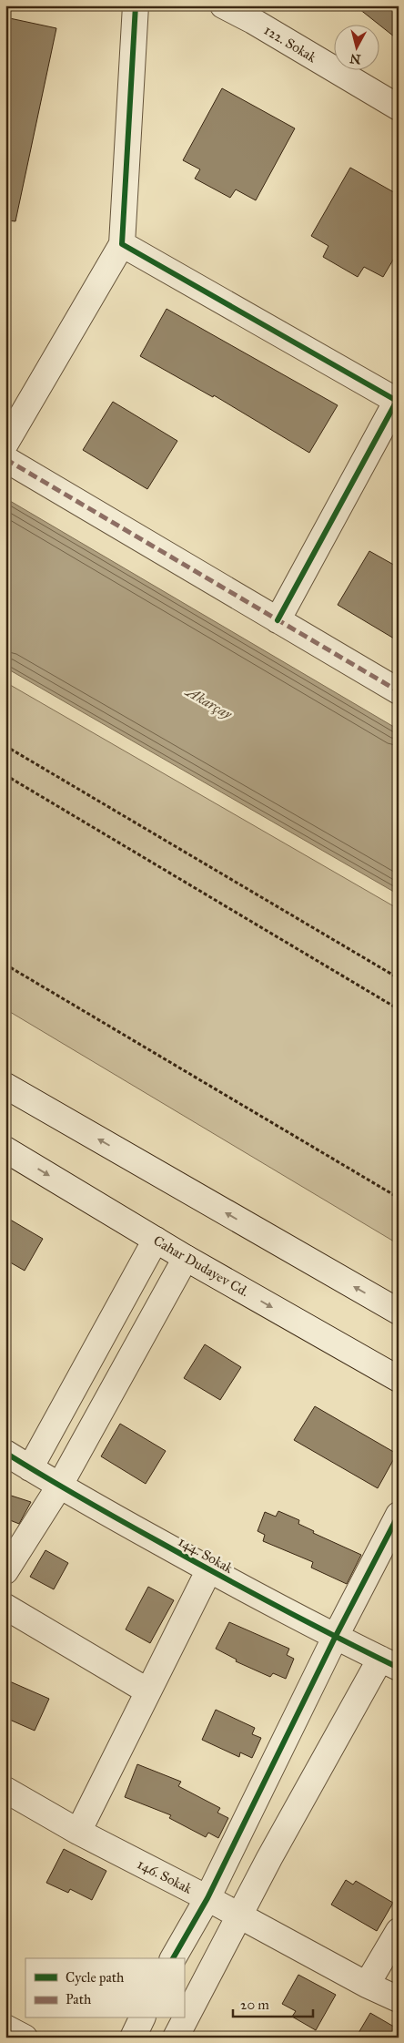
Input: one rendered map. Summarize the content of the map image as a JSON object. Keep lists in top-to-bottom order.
{
  "streets": {
    "street": [
      "122. Sokak",
      "Cahar Dudayev Cd.",
      "144. Sokak",
      "146. Sokak"
    ]
  },
  "water": ["Akarçay"],
  "legend": ["Cycle path", "Path"],
  "scale_bar": "20 m",
  "north": "bottom"
}
